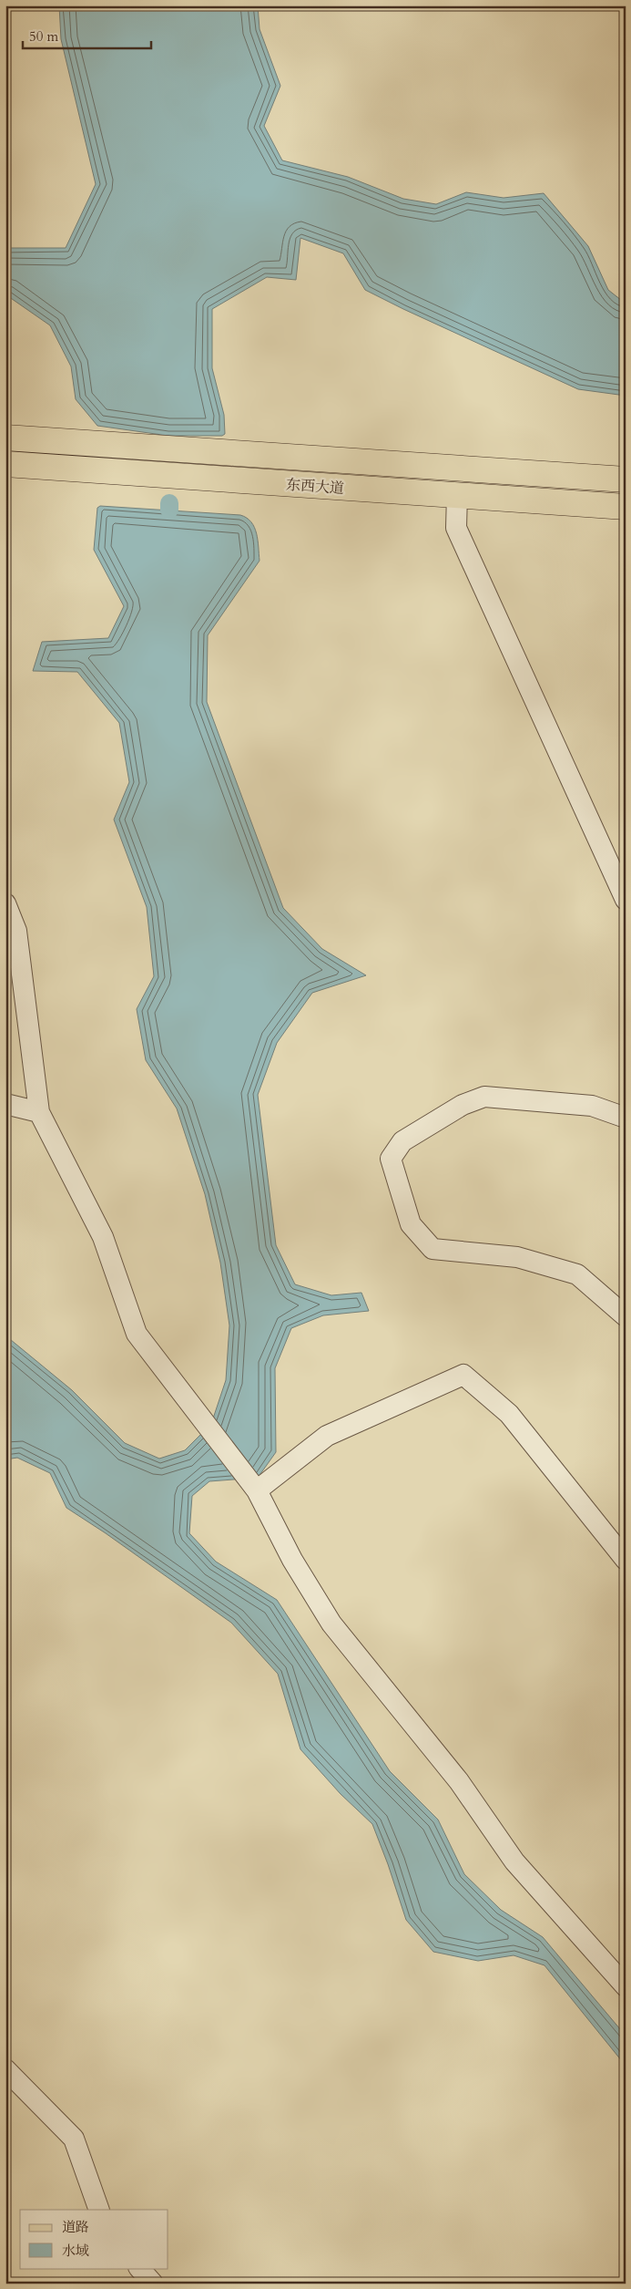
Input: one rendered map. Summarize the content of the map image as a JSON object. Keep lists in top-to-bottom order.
{
  "streets": {
    "main road": ["东西大道"]
  },
  "legend": ["道路", "水域"],
  "scale_bar": "50 m"
}
